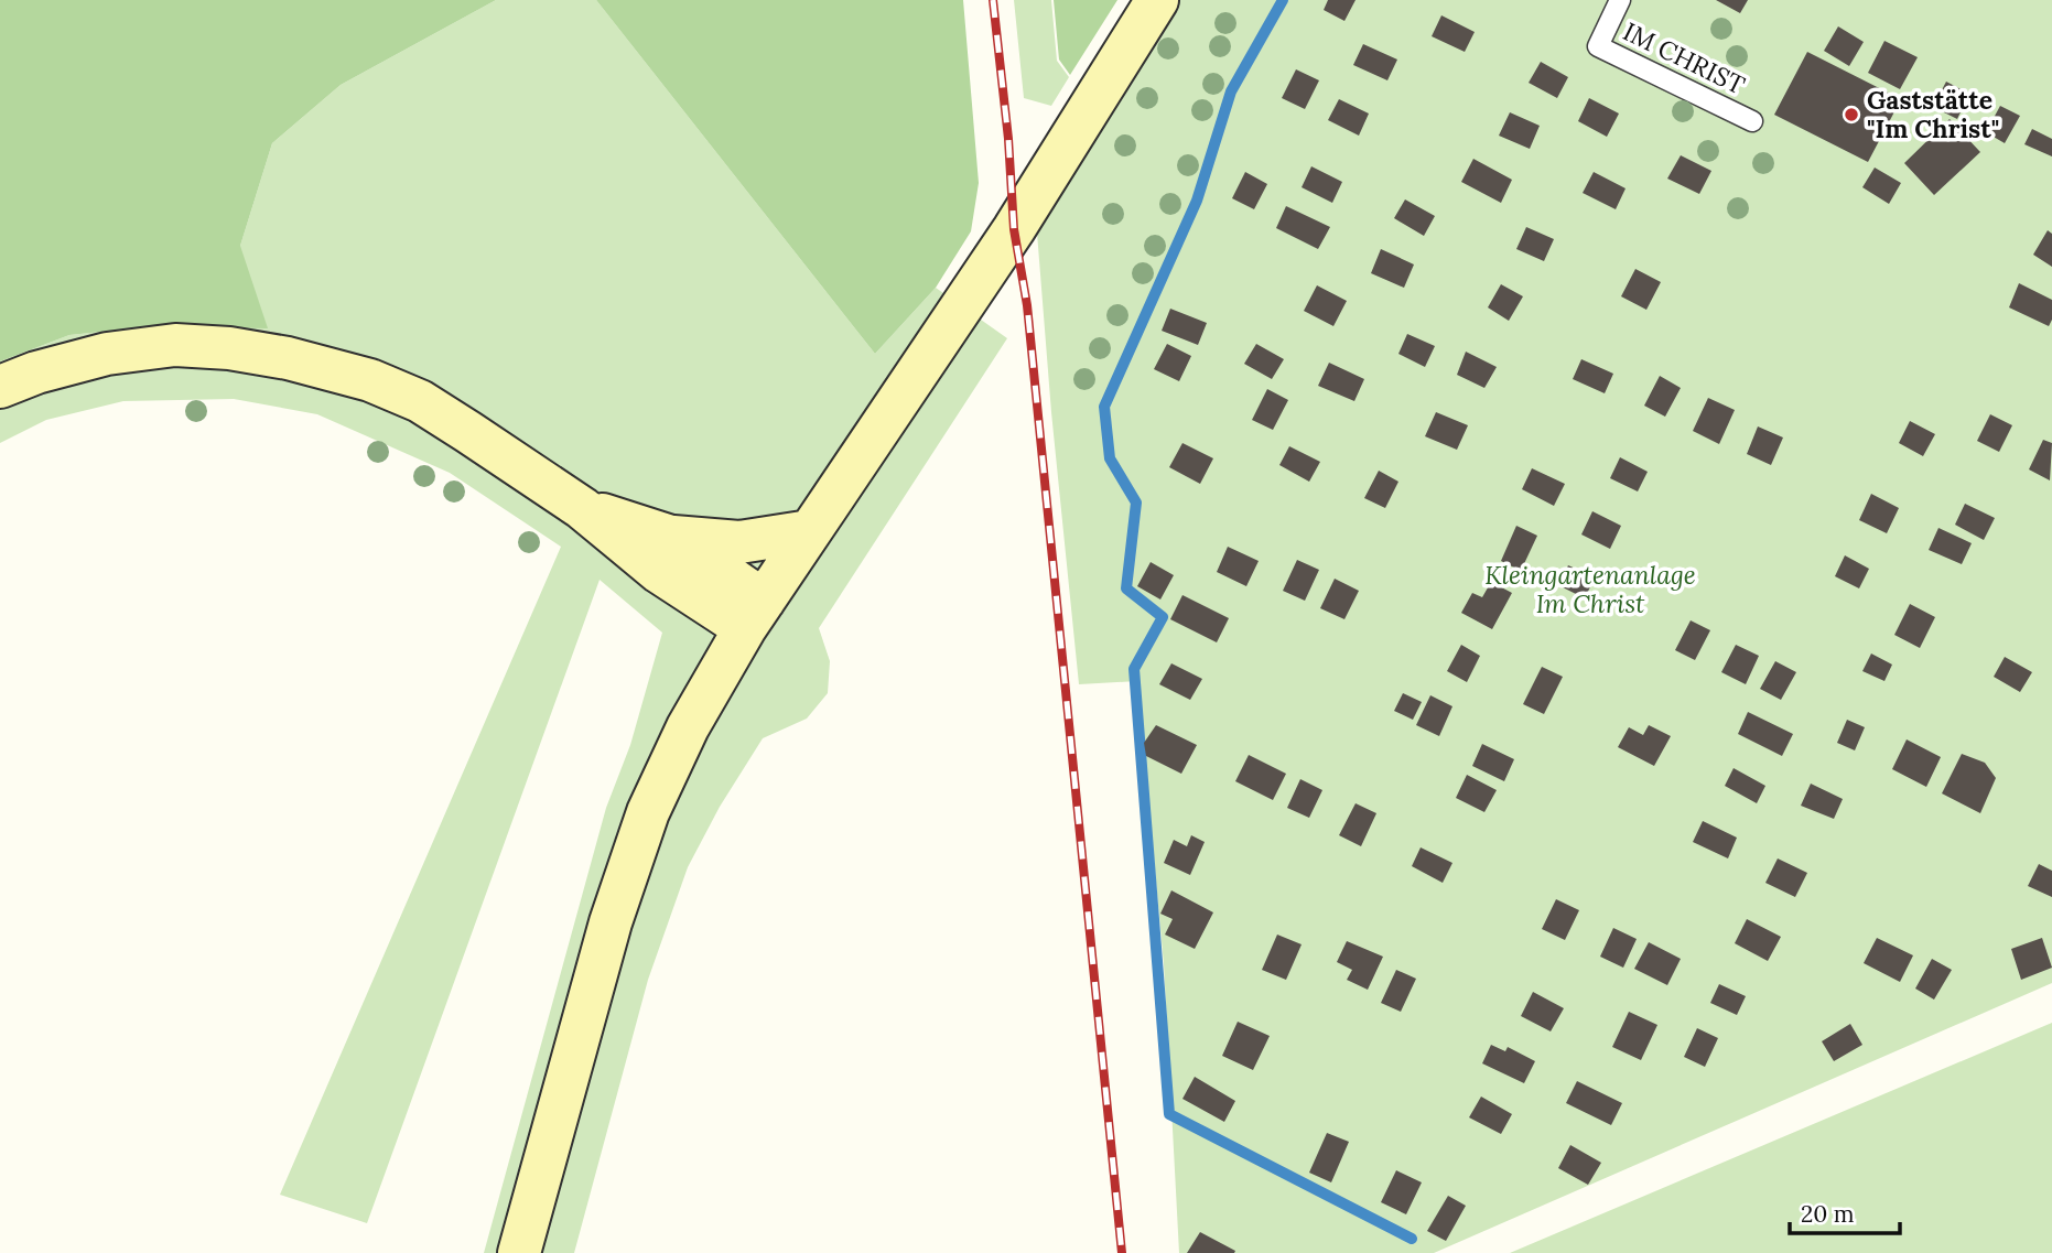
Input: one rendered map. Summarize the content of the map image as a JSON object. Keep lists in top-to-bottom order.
{
  "streets": {
    "lane": ["IM CHRIST"]
  },
  "parks": ["Kleingartenanlage Im Christ"],
  "places": ["Gaststätte \"Im Christ\""],
  "scale_bar": "20 m"
}
